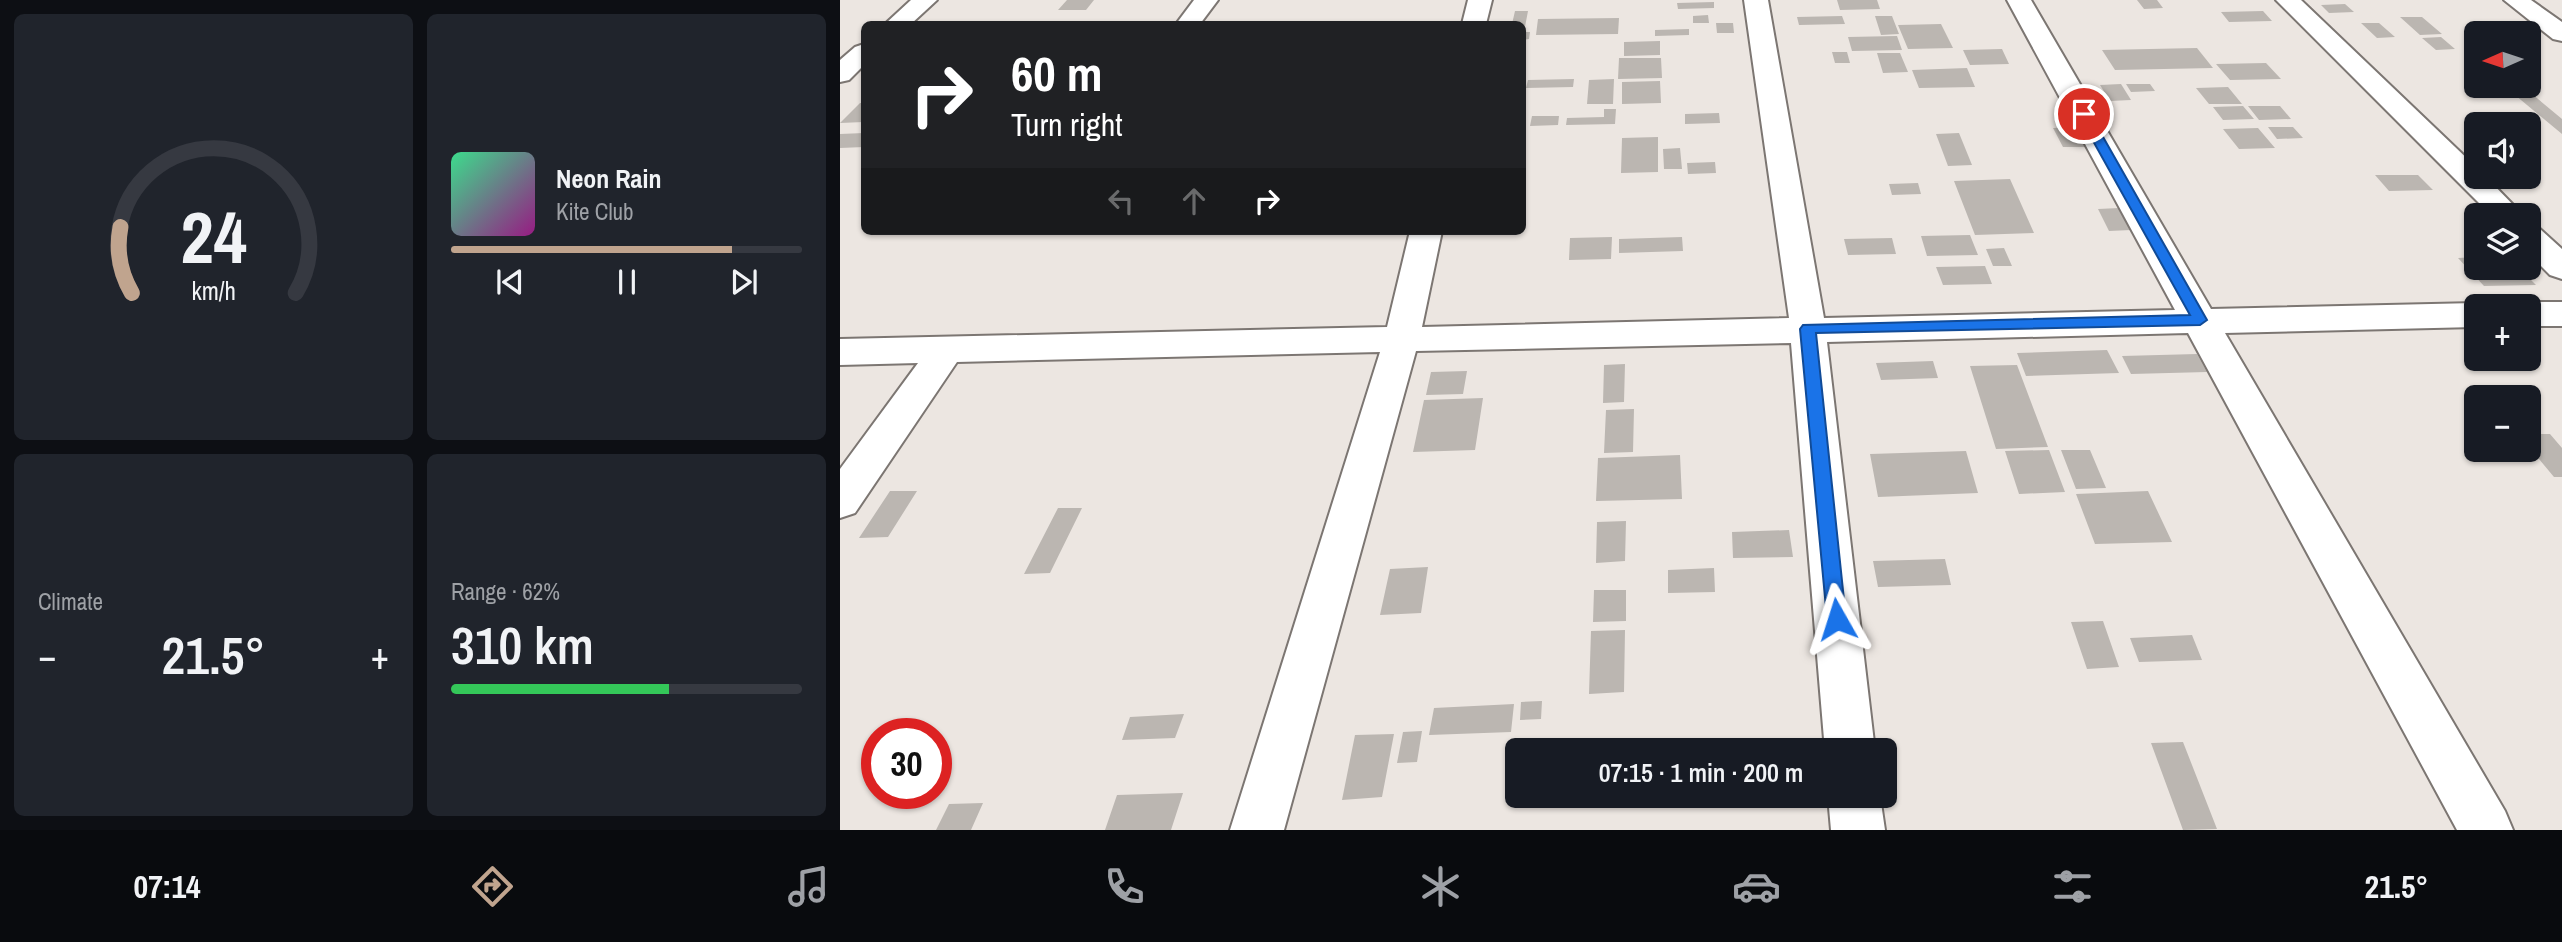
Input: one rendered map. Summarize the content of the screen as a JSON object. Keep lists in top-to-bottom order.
{
  "north": "left",
  "page": {
    "map_buttons": ["+", "−"],
    "turn": ["60 m", "Turn right"],
    "song": ["Neon Rain", "Kite Club"],
    "tile": [
      "Climate",
      ["Range · 62%", "310 km"]
    ],
    "heat": ["−", "21.5°", "+"],
    "limit": "30",
    "trip": "07:15 · 1 min · 200 m",
    "tabs": ["07:14", "21.5°"],
    "gauge": ["24", "km/h"]
  }
}
